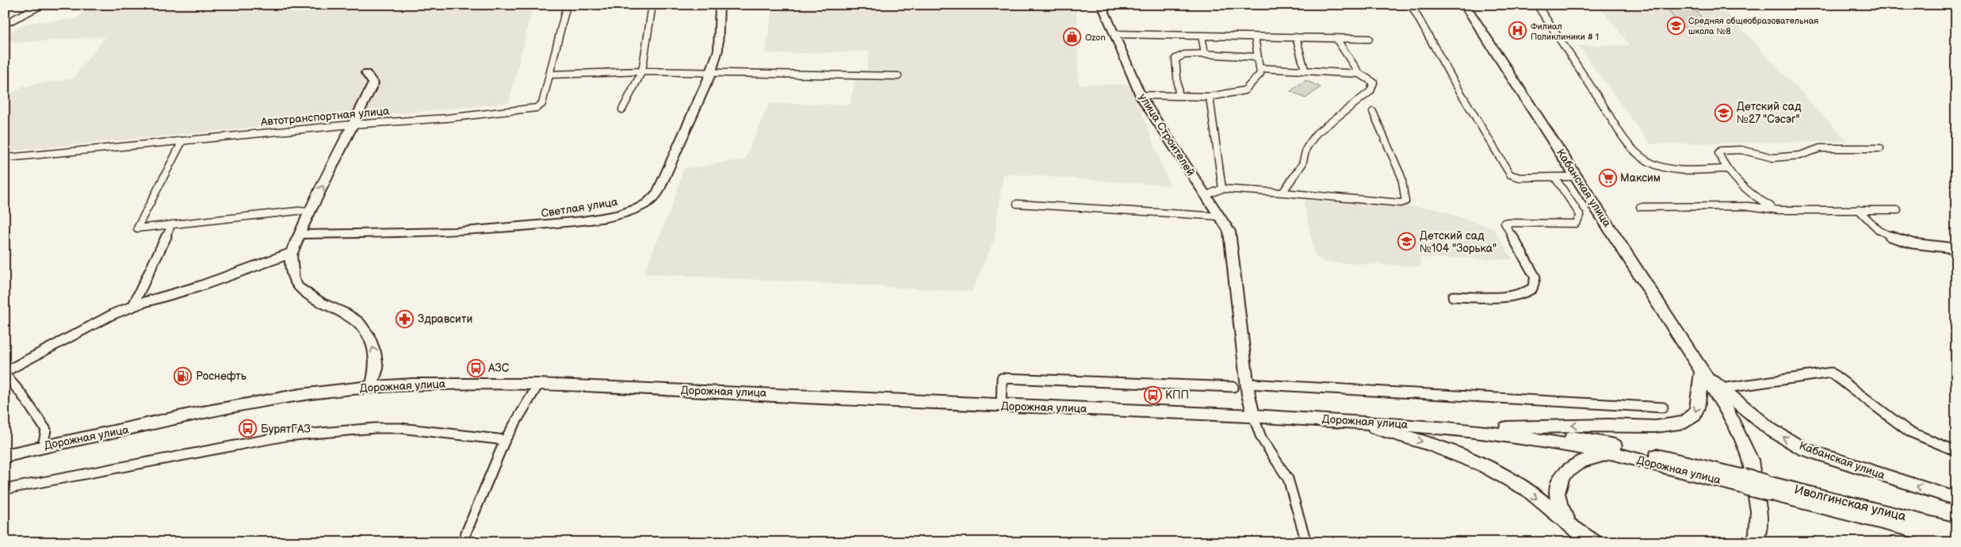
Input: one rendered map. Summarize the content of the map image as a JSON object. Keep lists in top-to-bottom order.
{
  "streets": {
    "main road": ["Кабанская улица", "Дорожная улица", "Иволгинская улица"],
    "street": ["Автотранспортная улица", "улица Строителей", "Светлая улица"]
  },
  "crossings": [
    ["улица Строителей", "Дорожная улица"],
    ["Дорожная улица", "Иволгинская улица"]
  ],
  "places": {
    "school or university": ["Средняя общеобразовательная школа №8", "Детский сад №27 \"Сэсэг\"", "Детский сад №104 \"Зорька\""],
    "hospital": ["Филиал Поликлиники # 1"],
    "shop": ["Ozon"],
    "supermarket": ["Максим"],
    "pharmacy": ["Здравсити"],
    "bus stop": ["АЗС", "КПП", "БурятГАЗ"],
    "fuel station": ["Роснефть"]
  }
}
